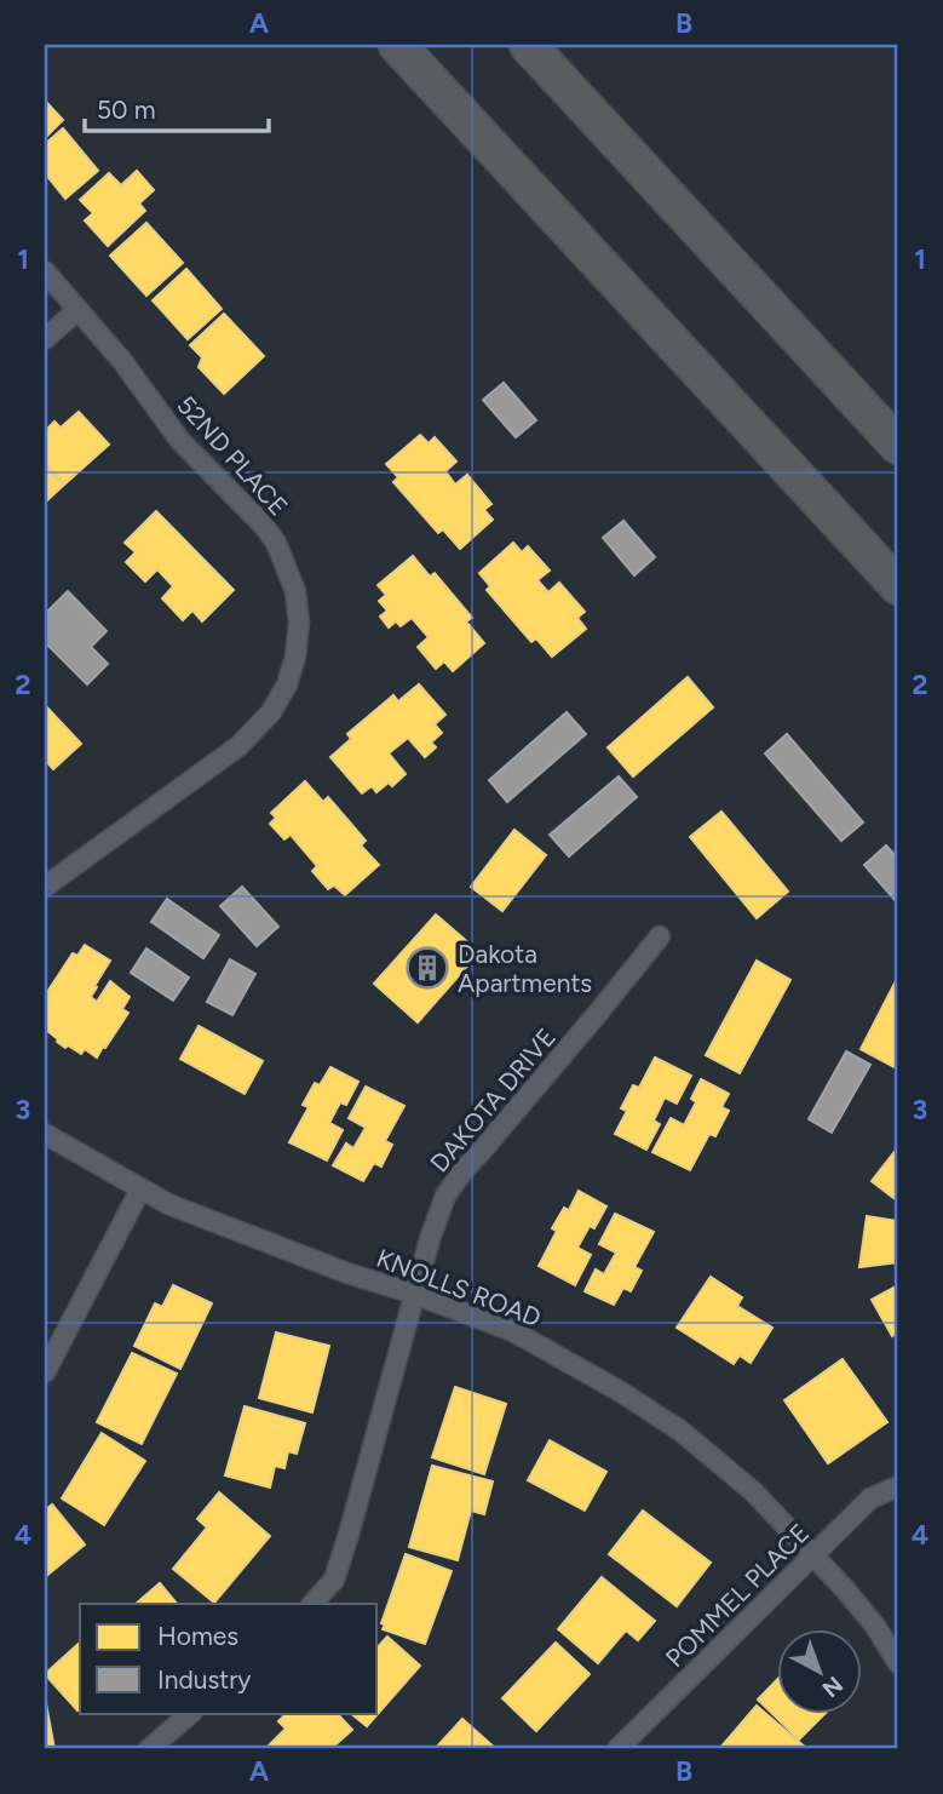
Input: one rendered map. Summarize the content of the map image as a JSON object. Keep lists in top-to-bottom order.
{
  "streets": {
    "street": [
      "52ND PLACE",
      "DAKOTA DRIVE",
      "KNOLLS ROAD",
      "POMMEL PLACE"
    ]
  },
  "crossings": [
    ["DAKOTA DRIVE", "KNOLLS ROAD"],
    ["KNOLLS ROAD", "POMMEL PLACE"]
  ],
  "places": {
    "building": ["Dakota Apartments"]
  },
  "legend": ["Homes", "Industry"],
  "scale_bar": "50 m",
  "north": "bottom right",
  "grid": {
    "columns": ["A", "B"],
    "rows": [
      "1",
      "2",
      "3",
      "4"
    ]
  }
}
